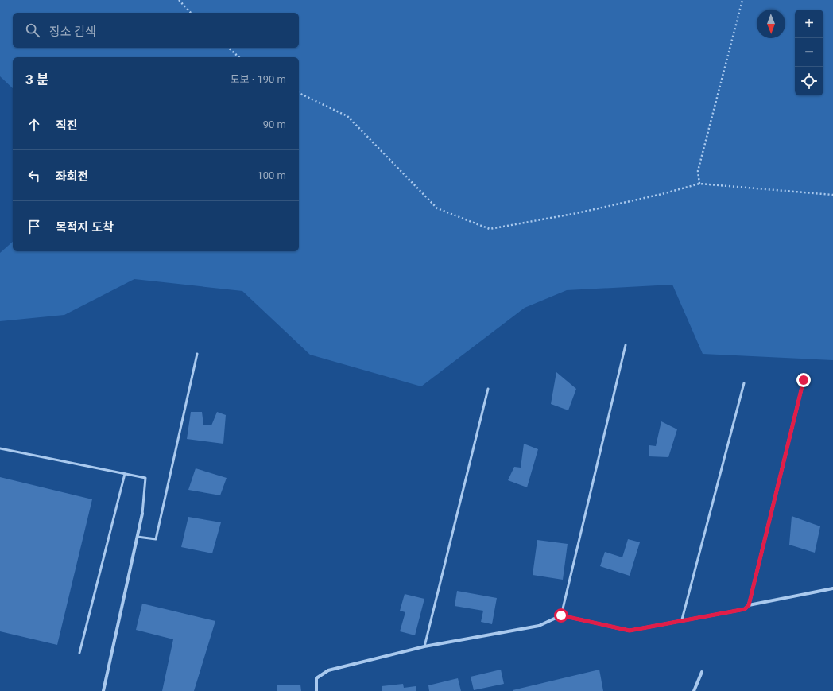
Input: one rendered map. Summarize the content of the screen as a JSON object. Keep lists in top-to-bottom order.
{
  "north": "bottom",
  "page": {
    "map_buttons": ["+", "−"],
    "search": "장소 검색",
    "heading": ["3 분", "도보 · 190 m"],
    "list": [
      ["직진", "90 m"],
      ["좌회전", "100 m"],
      "목적지 도착"
    ]
  }
}
